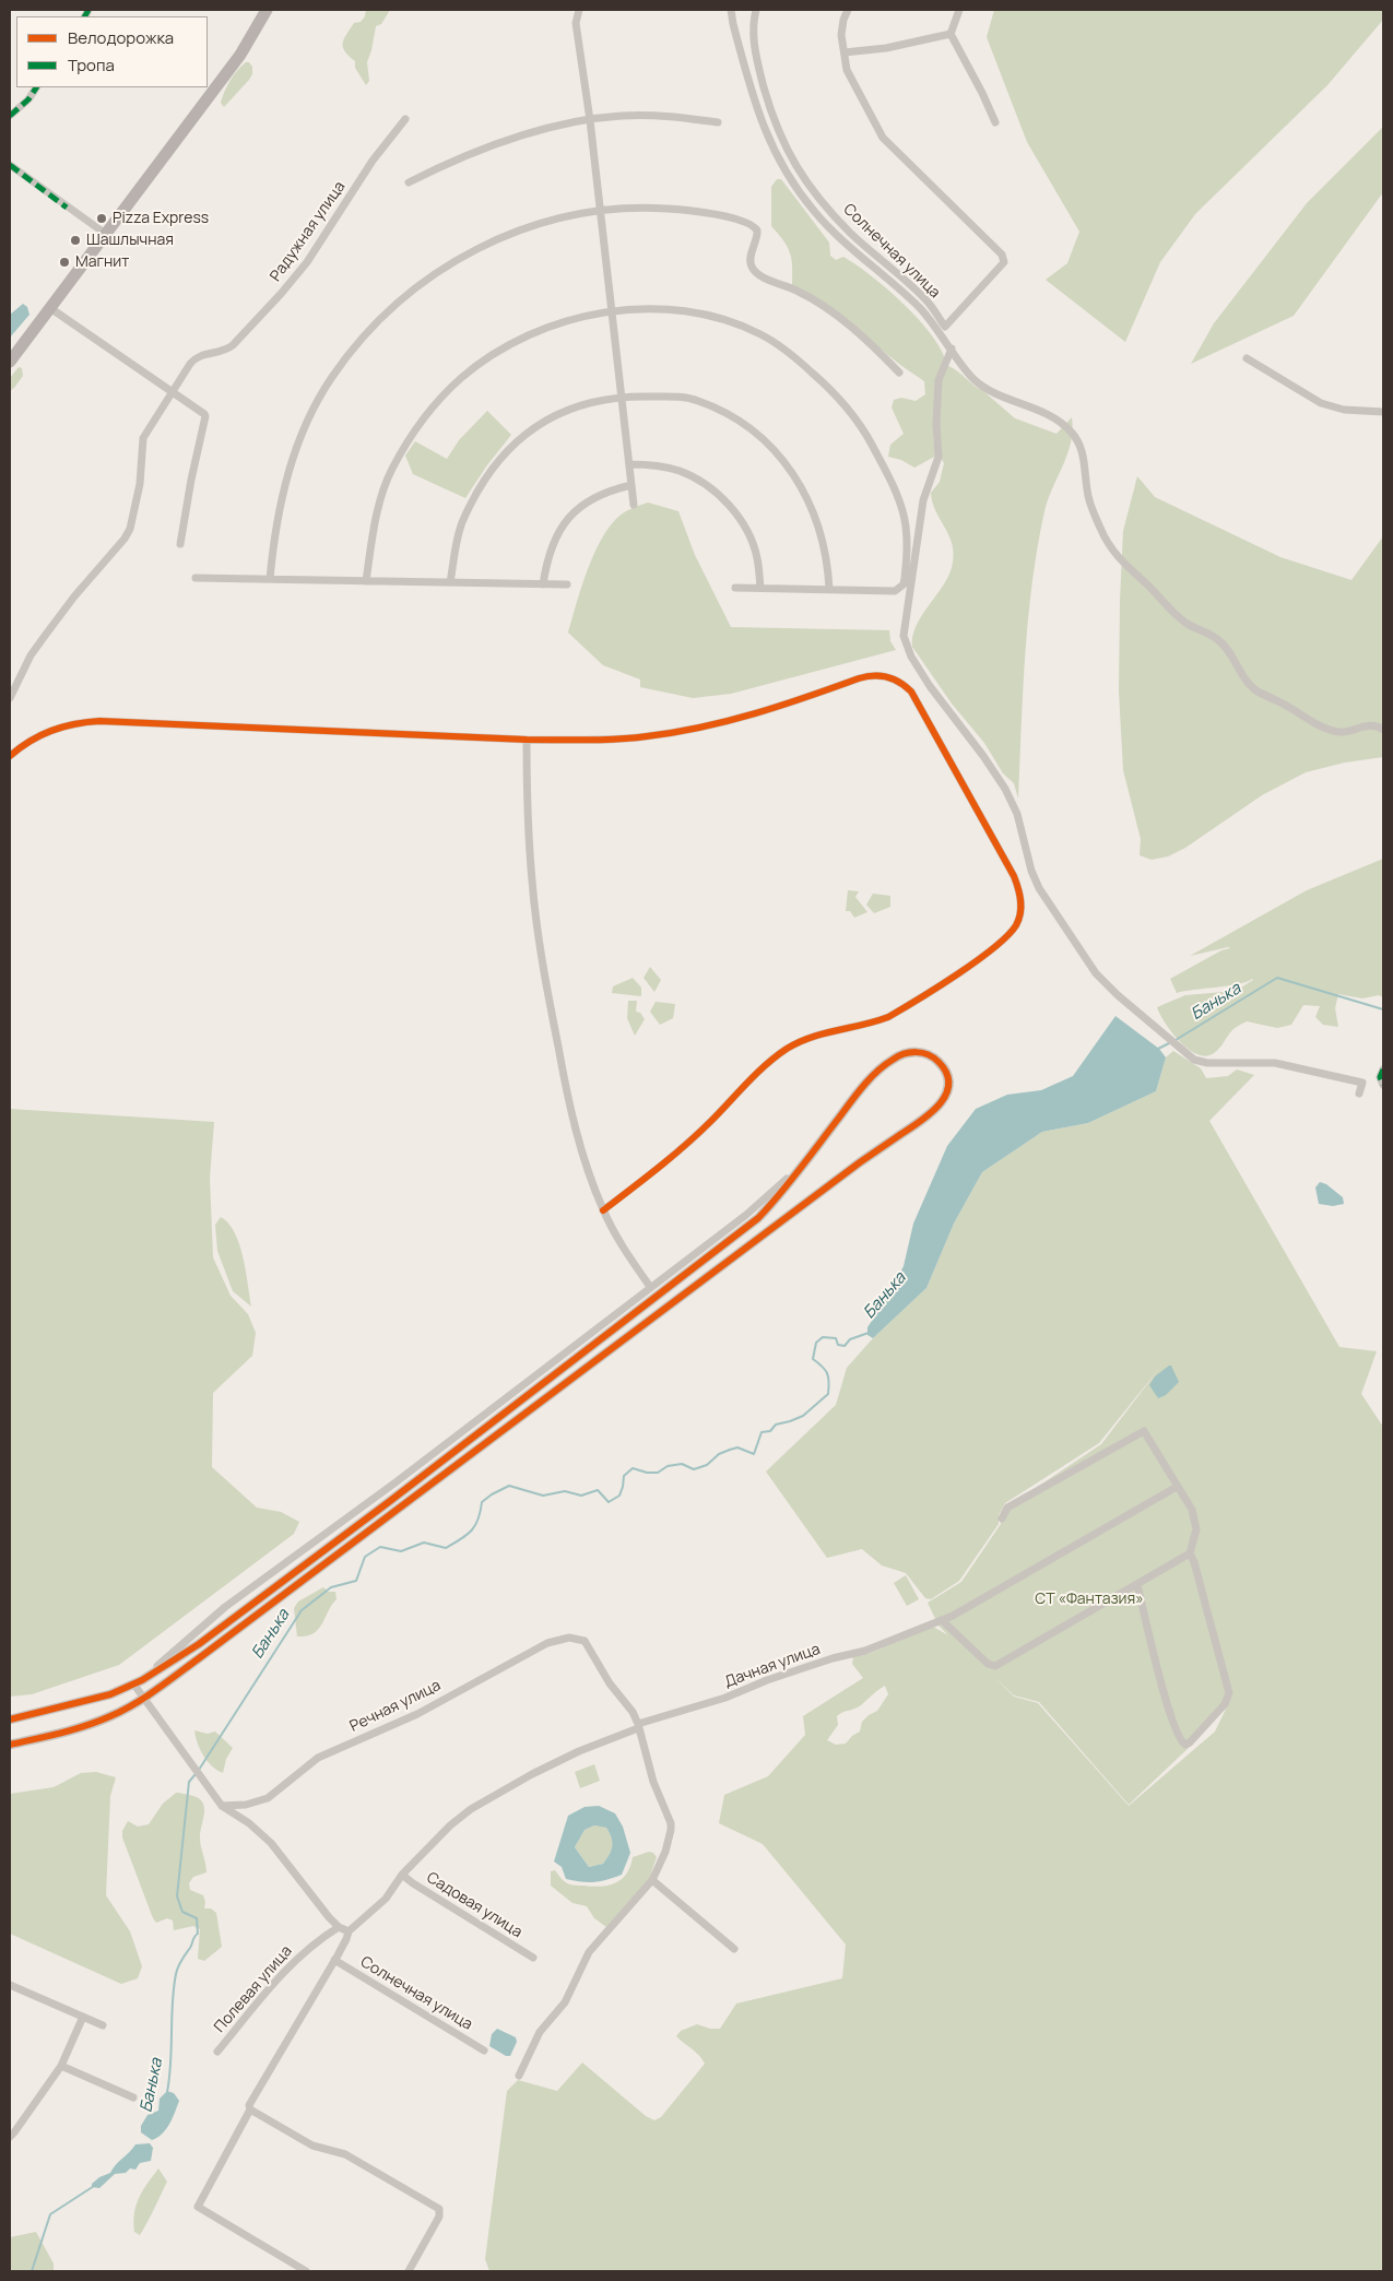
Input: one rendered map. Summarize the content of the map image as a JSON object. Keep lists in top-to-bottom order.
{
  "streets": {
    "street": [
      "Радужная улица",
      "Солнечная улица",
      "Дачная улица",
      "Речная улица",
      "Садовая улица",
      "Полевая улица"
    ]
  },
  "crossings": [
    ["Дачная улица", "Речная улица"],
    ["Дачная улица", "Садовая улица"]
  ],
  "water": ["Банька"],
  "parks": ["СТ «Фантазия»"],
  "places": ["Pizza Express", "Шашлычная", "Магнит"],
  "legend": ["Велодорожка", "Тропа"]
}
